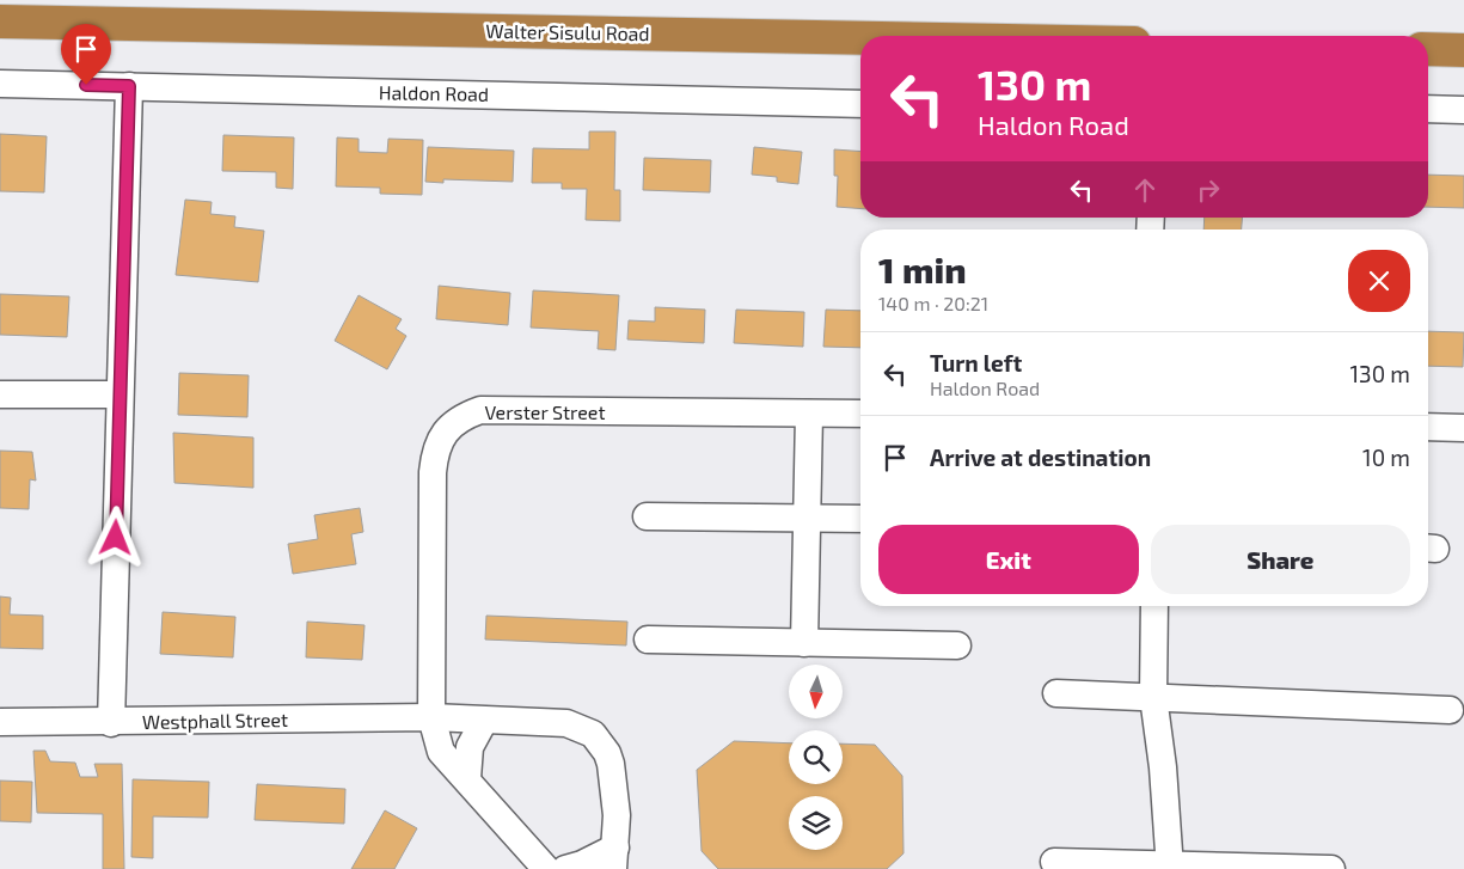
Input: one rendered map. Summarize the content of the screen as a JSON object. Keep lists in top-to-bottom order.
{
  "streets": {
    "highway": ["Walter Sisulu Road"],
    "street": ["Haldon Road", "Verster Street", "Westphall Street"]
  },
  "crossings": [
    ["Verster Street", "Westphall Street"]
  ],
  "north": "bottom",
  "page": {
    "turn": ["130 m", "Haldon Road"],
    "heading": ["1 min", "140 m · 20:21"],
    "list": [
      {
        "name": "Turn left",
        "note": "Haldon Road",
        "value": "130 m"
      },
      {
        "name": "Arrive at destination",
        "value": "10 m"
      }
    ],
    "buttons": ["Exit", "Share"]
  }
}
